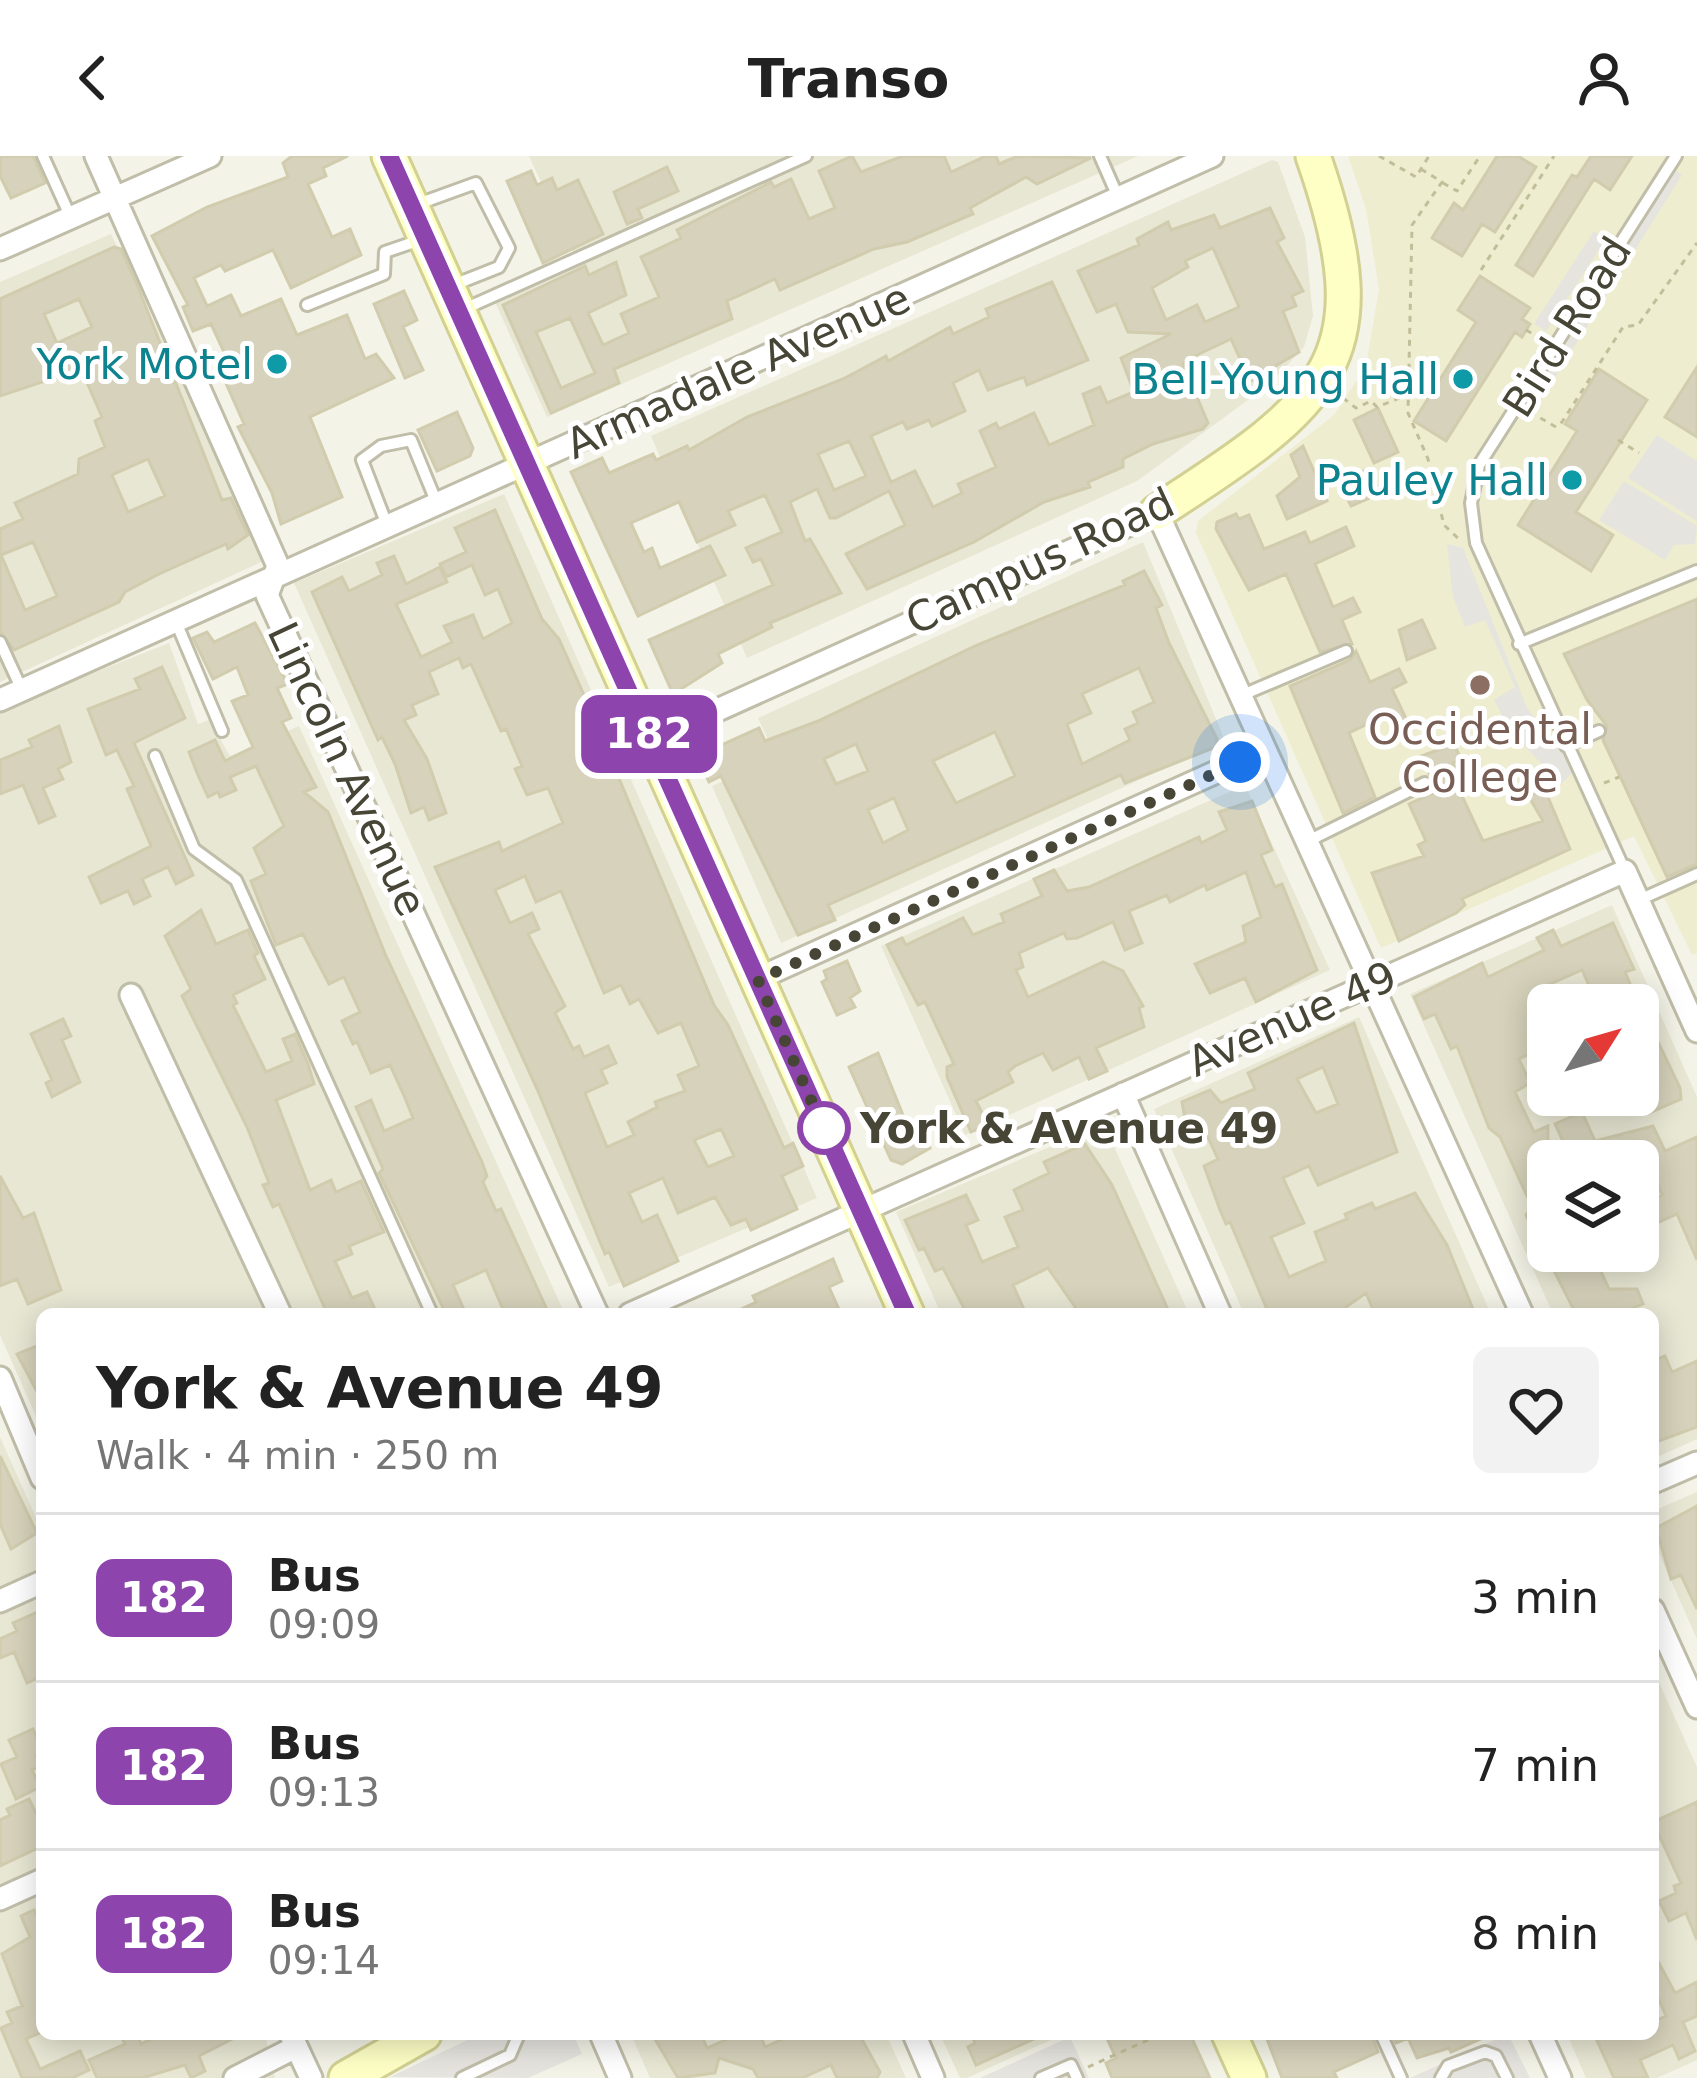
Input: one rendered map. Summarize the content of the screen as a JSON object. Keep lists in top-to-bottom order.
{
  "streets": {
    "main road": ["Campus Road"],
    "street": ["Armadale Avenue", "Lincoln Avenue", "Avenue 49"],
    "lane": ["Bird Road"]
  },
  "crossings": [
    ["Armadale Avenue", "Lincoln Avenue"]
  ],
  "places": [
    "York Motel",
    "Bell-Young Hall",
    "Pauley Hall",
    "Occidental College",
    "York & Avenue 49"
  ],
  "lines": ["bus line 182"],
  "north": "top right",
  "page": {
    "header": "Transo",
    "on_map": "182",
    "heading": ["York & Avenue 49", "Walk · 4 min · 250 m"],
    "list": [
      {
        "mark": "182",
        "name": "Bus",
        "note": "09:09",
        "value": "3 min"
      },
      {
        "mark": "182",
        "name": "Bus",
        "note": "09:13",
        "value": "7 min"
      },
      {
        "mark": "182",
        "name": "Bus",
        "note": "09:14",
        "value": "8 min"
      }
    ]
  }
}
